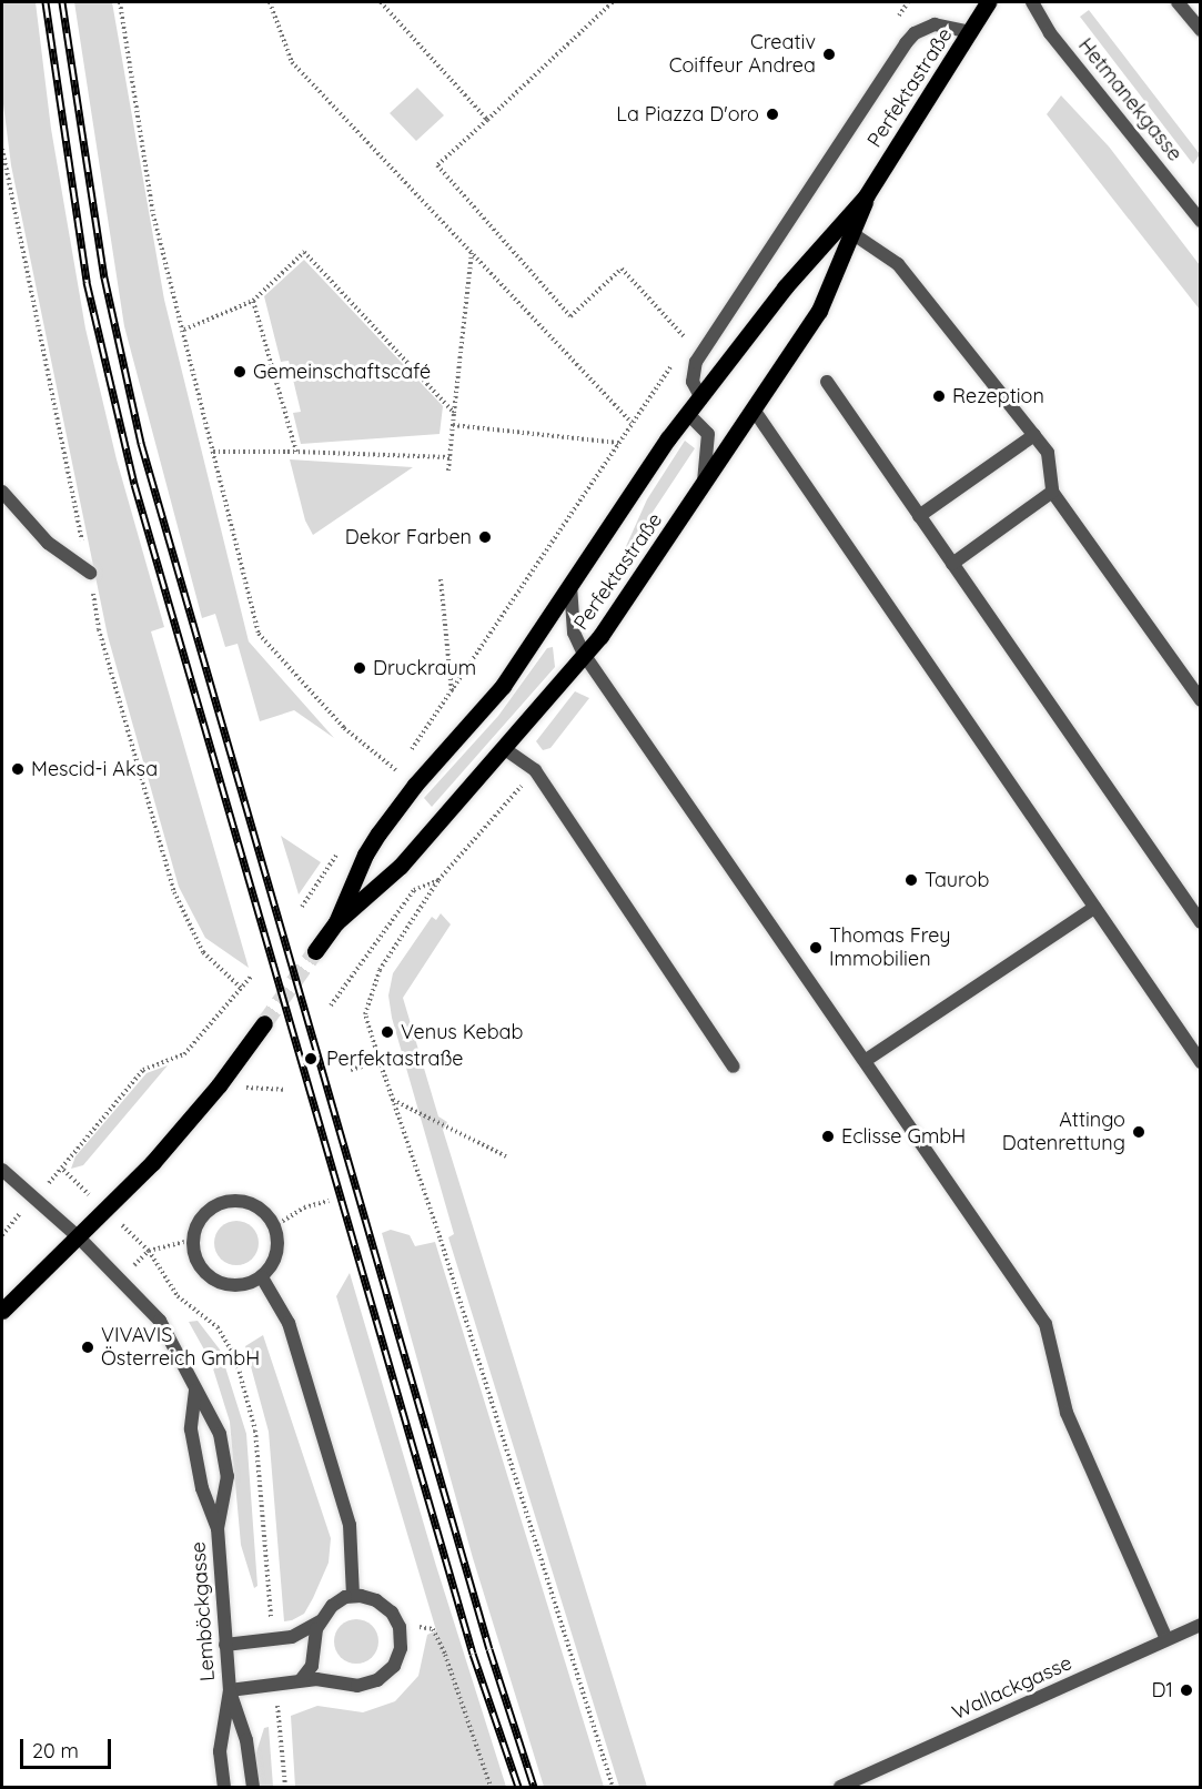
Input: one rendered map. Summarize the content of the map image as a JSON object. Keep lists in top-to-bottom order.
{
  "streets": {
    "main road": ["Perfektastraße"],
    "street": ["Hetmanekgasse", "Lemböckgasse", "Wallackgasse"]
  },
  "places": [
    "Creativ Coiffeur Andrea",
    "La Piazza D'oro",
    "Gemeinschaftscafé",
    "Rezeption",
    "Dekor Farben",
    "Druckraum",
    "Mescid-i Aksa",
    "Taurob",
    "Thomas Frey Immobilien",
    "Venus Kebab",
    "Perfektastraße",
    "Attingo Datenrettung",
    "Eclisse GmbH",
    "VIVAVIS Österreich GmbH",
    "D1"
  ],
  "scale_bar": "20 m"
}
